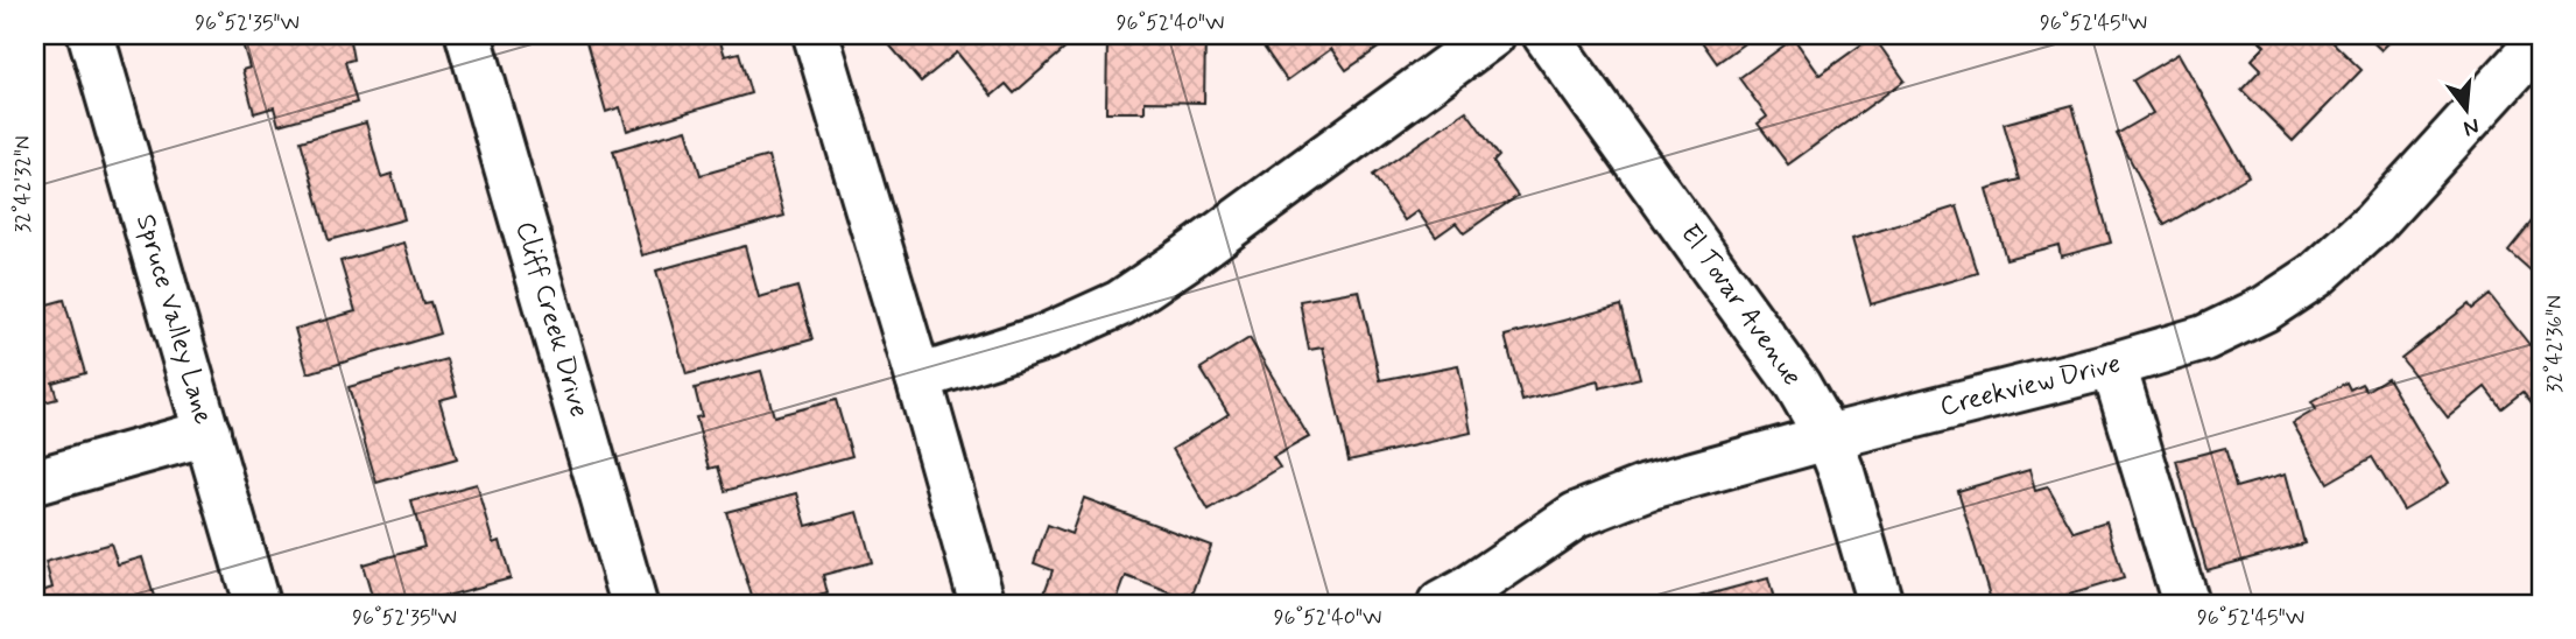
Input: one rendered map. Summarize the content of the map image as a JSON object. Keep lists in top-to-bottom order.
{
  "streets": {
    "street": [
      "El Tovar Avenue",
      "Spruce Valley Lane",
      "Cliff Creek Drive",
      "Creekview Drive"
    ]
  },
  "crossings": [
    ["El Tovar Avenue", "Creekview Drive"]
  ],
  "north": "bottom",
  "coordinates": [
    "96°52'35\"W",
    "96°52'40\"W",
    "96°52'45\"W",
    "32°42'32\"N",
    "32°42'36\"N"
  ]
}
